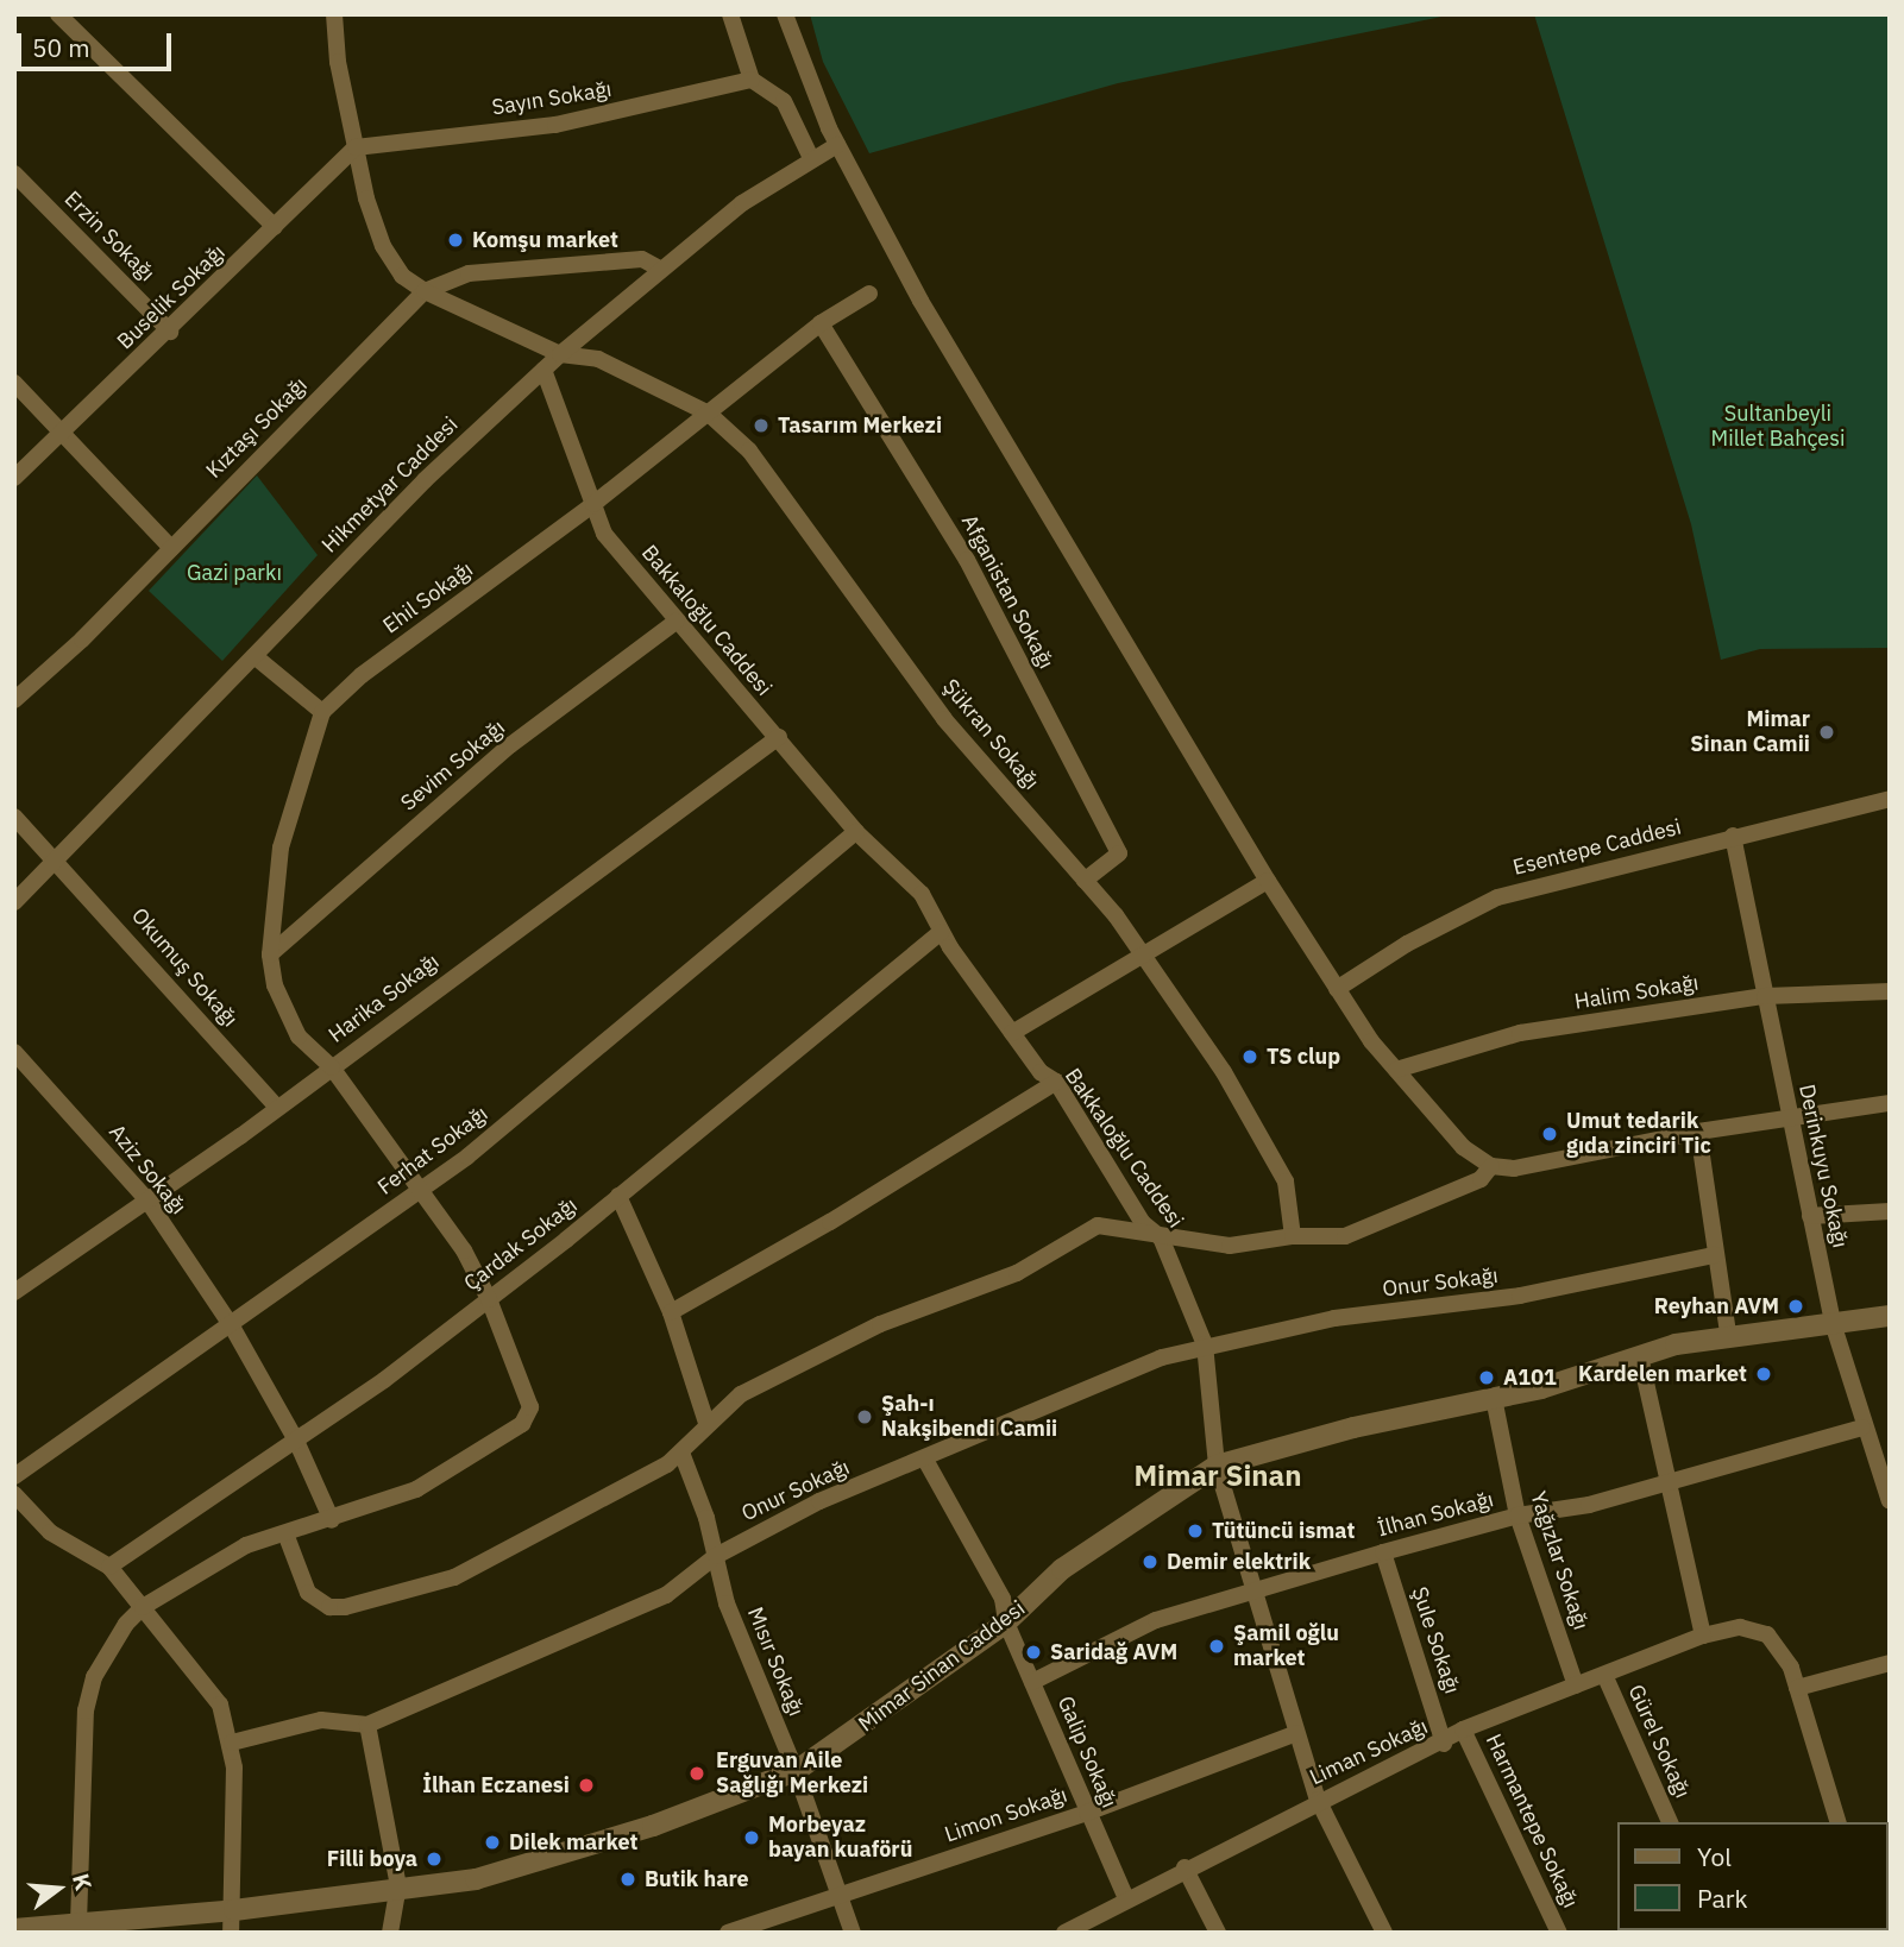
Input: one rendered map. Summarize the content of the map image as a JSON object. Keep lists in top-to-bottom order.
{
  "streets": {
    "street": [
      "Sayın Sokağı",
      "Erzin Sokağı",
      "Buselik Sokağı",
      "Kıztaşı Sokağı",
      "Hikmetyar Caddesi",
      "Afganistan Sokağı",
      "Ehil Sokağı",
      "Bakkaloğlu Caddesi",
      "Şükran Sokağı",
      "Sevim Sokağı",
      "Esentepe Caddesi",
      "Okumuş Sokağı",
      "Halim Sokağı",
      "Harika Sokağı",
      "Ferhat Sokağı",
      "Derinkuyu Sokağı",
      "Aziz Sokağı",
      "Çardak Sokağı",
      "Onur Sokağı",
      "İlhan Sokağı",
      "Yağızlar Sokağı",
      "Şule Sokağı",
      "Mısır Sokağı",
      "Mimar Sinan Caddesi",
      "Gürel Sokağı",
      "Galip Sokağı",
      "Liman Sokağı",
      "Limon Sokağı",
      "Harmantepe Sokağı"
    ]
  },
  "crossings": [
    ["Sayın Sokağı", "Buselik Sokağı"],
    ["Erzin Sokağı", "Buselik Sokağı"],
    ["Hikmetyar Caddesi", "Bakkaloğlu Caddesi"],
    ["Hikmetyar Caddesi", "Şükran Sokağı"],
    ["Hikmetyar Caddesi", "Okumuş Sokağı"],
    ["Afganistan Sokağı", "Ehil Sokağı"],
    ["Afganistan Sokağı", "Şükran Sokağı"],
    ["Ehil Sokağı", "Bakkaloğlu Caddesi"],
    ["Ehil Sokağı", "Şükran Sokağı"],
    ["Ehil Sokağı", "Sevim Sokağı"],
    ["Ehil Sokağı", "Harika Sokağı"],
    ["Ehil Sokağı", "Ferhat Sokağı"],
    ["Ehil Sokağı", "Aziz Sokağı"],
    ["Ehil Sokağı", "Çardak Sokağı"],
    ["Bakkaloğlu Caddesi", "Sevim Sokağı"],
    ["Bakkaloğlu Caddesi", "Harika Sokağı"],
    ["Bakkaloğlu Caddesi", "Ferhat Sokağı"],
    ["Bakkaloğlu Caddesi", "Çardak Sokağı"],
    ["Bakkaloğlu Caddesi", "Onur Sokağı"],
    ["Bakkaloğlu Caddesi", "İlhan Sokağı"],
    ["Bakkaloğlu Caddesi", "Mimar Sinan Caddesi"],
    ["Bakkaloğlu Caddesi", "Liman Sokağı"],
    ["Bakkaloğlu Caddesi", "Limon Sokağı"],
    ["Esentepe Caddesi", "Derinkuyu Sokağı"],
    ["Okumuş Sokağı", "Harika Sokağı"],
    ["Halim Sokağı", "Derinkuyu Sokağı"],
    ["Harika Sokağı", "Aziz Sokağı"],
    ["Ferhat Sokağı", "Aziz Sokağı"],
    ["Derinkuyu Sokağı", "İlhan Sokağı"],
    ["Derinkuyu Sokağı", "Mimar Sinan Caddesi"],
    ["Aziz Sokağı", "Çardak Sokağı"],
    ["Onur Sokağı", "Mısır Sokağı"],
    ["Onur Sokağı", "Galip Sokağı"],
    ["İlhan Sokağı", "Yağızlar Sokağı"],
    ["İlhan Sokağı", "Şule Sokağı"],
    ["İlhan Sokağı", "Galip Sokağı"],
    ["Yağızlar Sokağı", "Mimar Sinan Caddesi"],
    ["Yağızlar Sokağı", "Liman Sokağı"],
    ["Şule Sokağı", "Liman Sokağı"],
    ["Mısır Sokağı", "Mimar Sinan Caddesi"],
    ["Mısır Sokağı", "Limon Sokağı"],
    ["Mimar Sinan Caddesi", "Galip Sokağı"],
    ["Gürel Sokağı", "Liman Sokağı"],
    ["Galip Sokağı", "Liman Sokağı"],
    ["Galip Sokağı", "Limon Sokağı"],
    ["Liman Sokağı", "Harmantepe Sokağı"]
  ],
  "districts": ["Mimar Sinan"],
  "parks": ["Sultanbeyli Millet Bahçesi", "Gazi parkı"],
  "places": [
    "Komşu market",
    "Tasarım Merkezi",
    "Mimar Sinan Camii",
    "TS clup",
    "Umut tedarik gıda zinciri Tic",
    "Reyhan AVM",
    "Kardelen market",
    "A101",
    "Şah-ı Nakşibendi Camii",
    "Tütüncü ismat",
    "Demir elektrik",
    "Şamil oğlu market",
    "Saridağ AVM",
    "Erguvan Aile Sağlığı Merkezi",
    "İlhan Eczanesi",
    "Morbeyaz bayan kuaförü",
    "Dilek market",
    "Filli boya",
    "Butik hare"
  ],
  "legend": ["Yol", "Park"],
  "scale_bar": "50 m",
  "north": "right"
}
